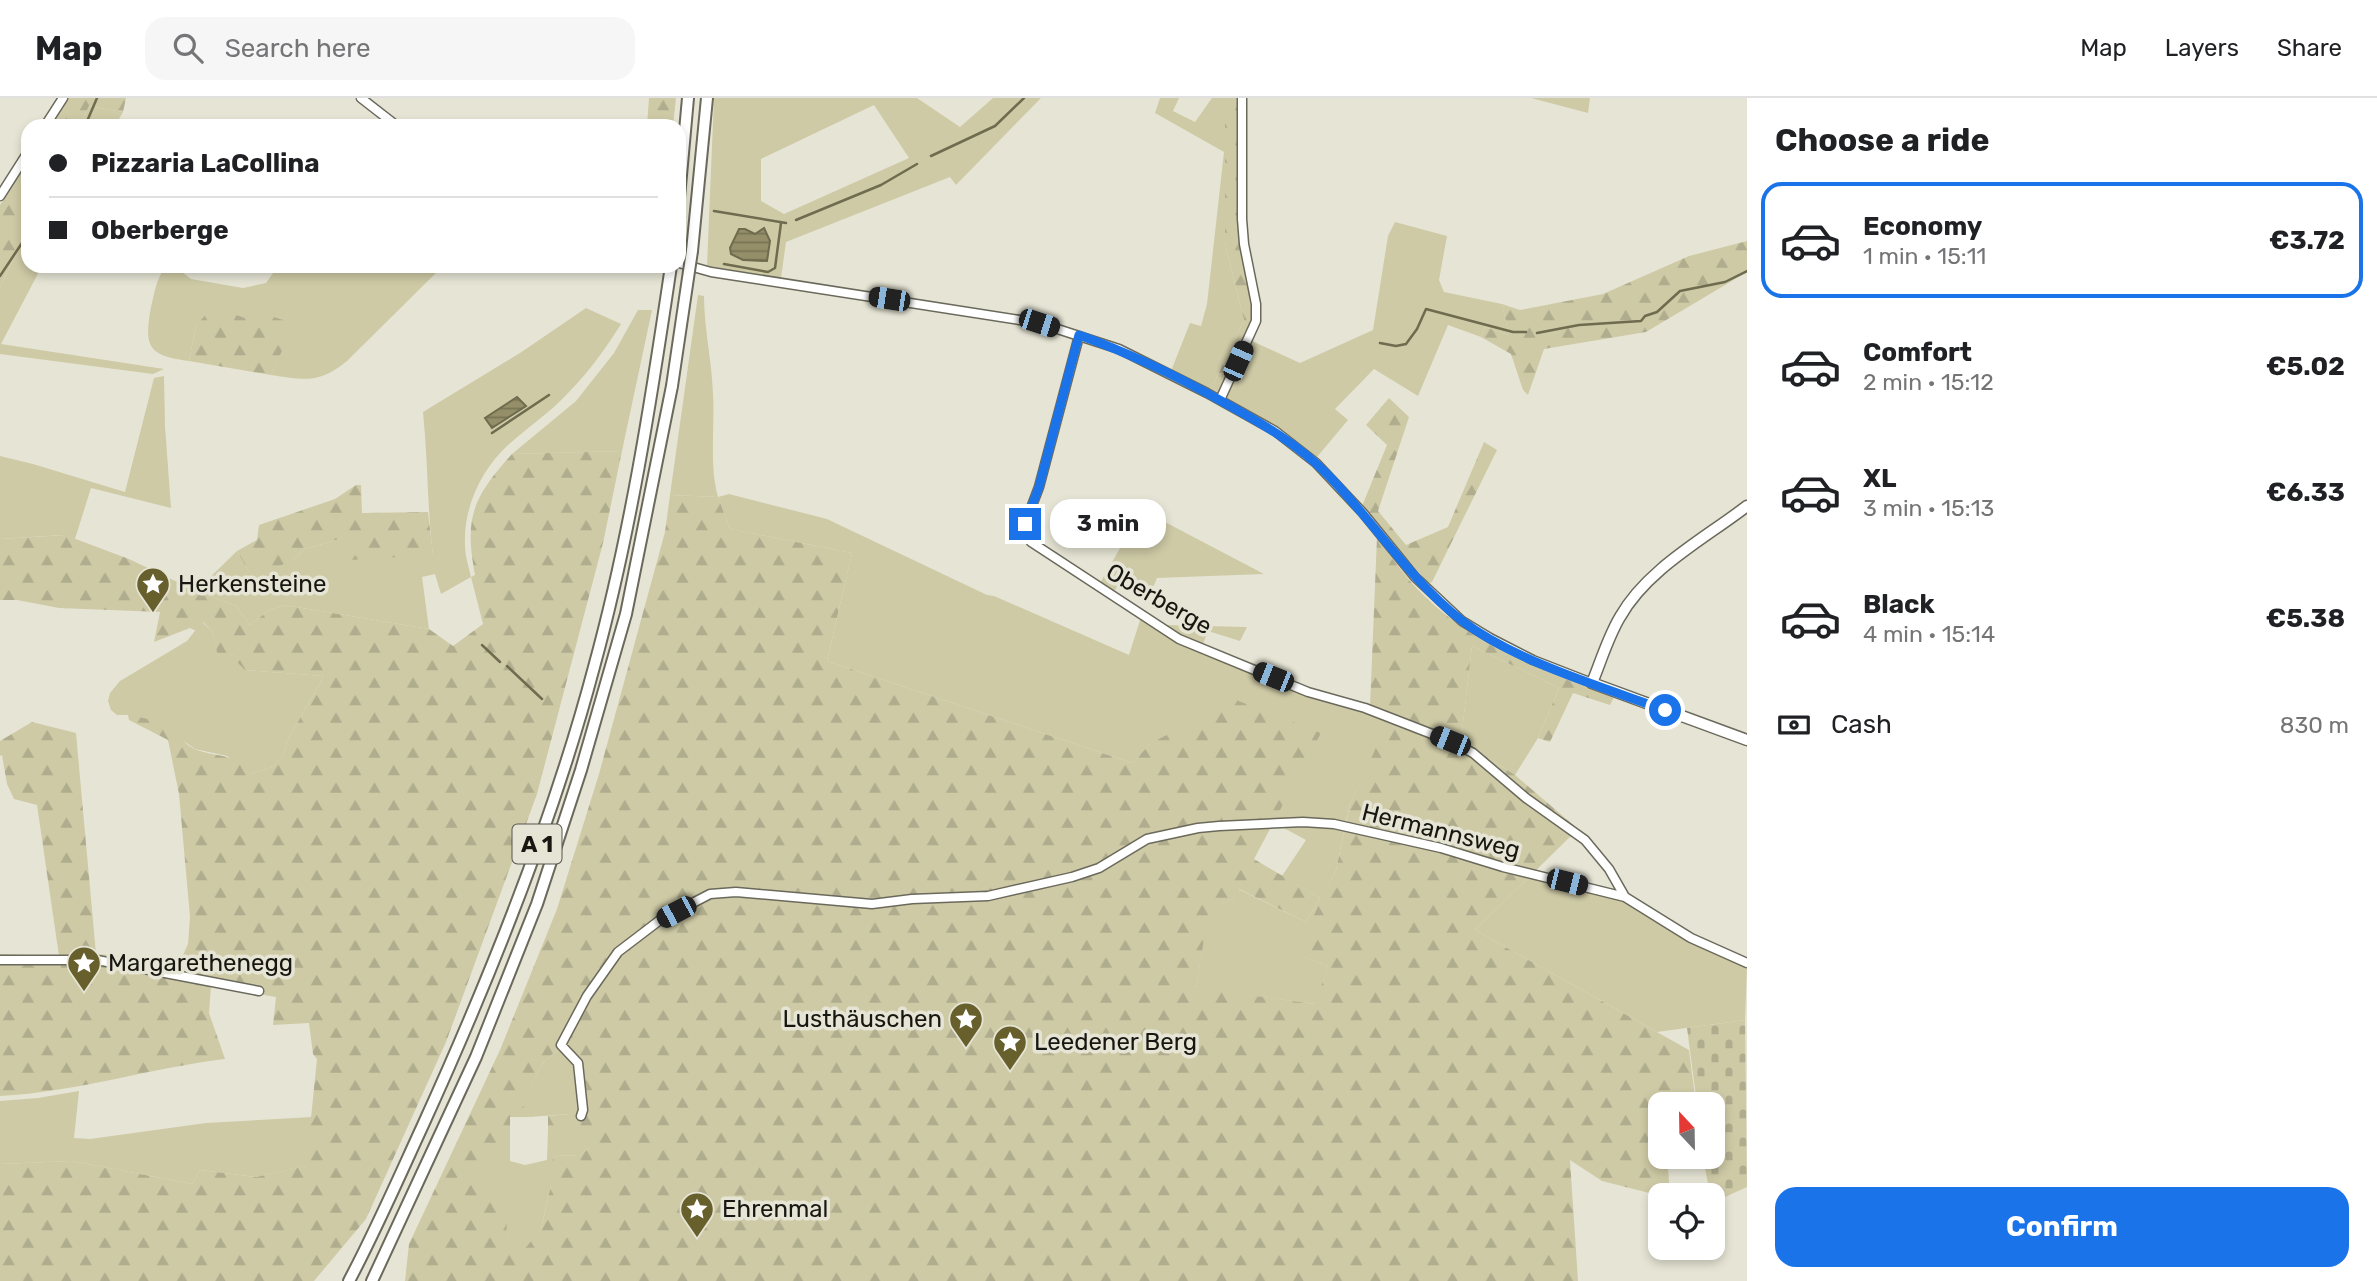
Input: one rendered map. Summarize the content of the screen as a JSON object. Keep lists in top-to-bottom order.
{
  "streets": {
    "highway": ["A 1"],
    "street": ["Oberberge", "Hermannsweg"]
  },
  "crossings": [
    ["Oberberge", "Hermannsweg"]
  ],
  "places": {
    "place": [
      "Herkensteine",
      "Margarethenegg",
      "Lusthäuschen",
      "Leedener Berg",
      "Ehrenmal"
    ]
  },
  "north": "top",
  "page": {
    "header": "Map",
    "search": "Search here",
    "nav": ["Map", "Layers", "Share"],
    "heading": "Choose a ride",
    "banner": ["Pizzaria LaCollina", "Oberberge"],
    "list": [
      {
        "name": "Economy",
        "note": "1 min · 15:11",
        "value": "€3.72"
      },
      {
        "name": "Comfort",
        "note": "2 min · 15:12",
        "value": "€5.02"
      },
      {
        "name": "XL",
        "note": "3 min · 15:13",
        "value": "€6.33"
      },
      {
        "name": "Black",
        "note": "4 min · 15:14",
        "value": "€5.38"
      }
    ],
    "bubble": "3 min",
    "pay": ["Cash", "830 m"],
    "buttons": "Confirm"
  }
}
